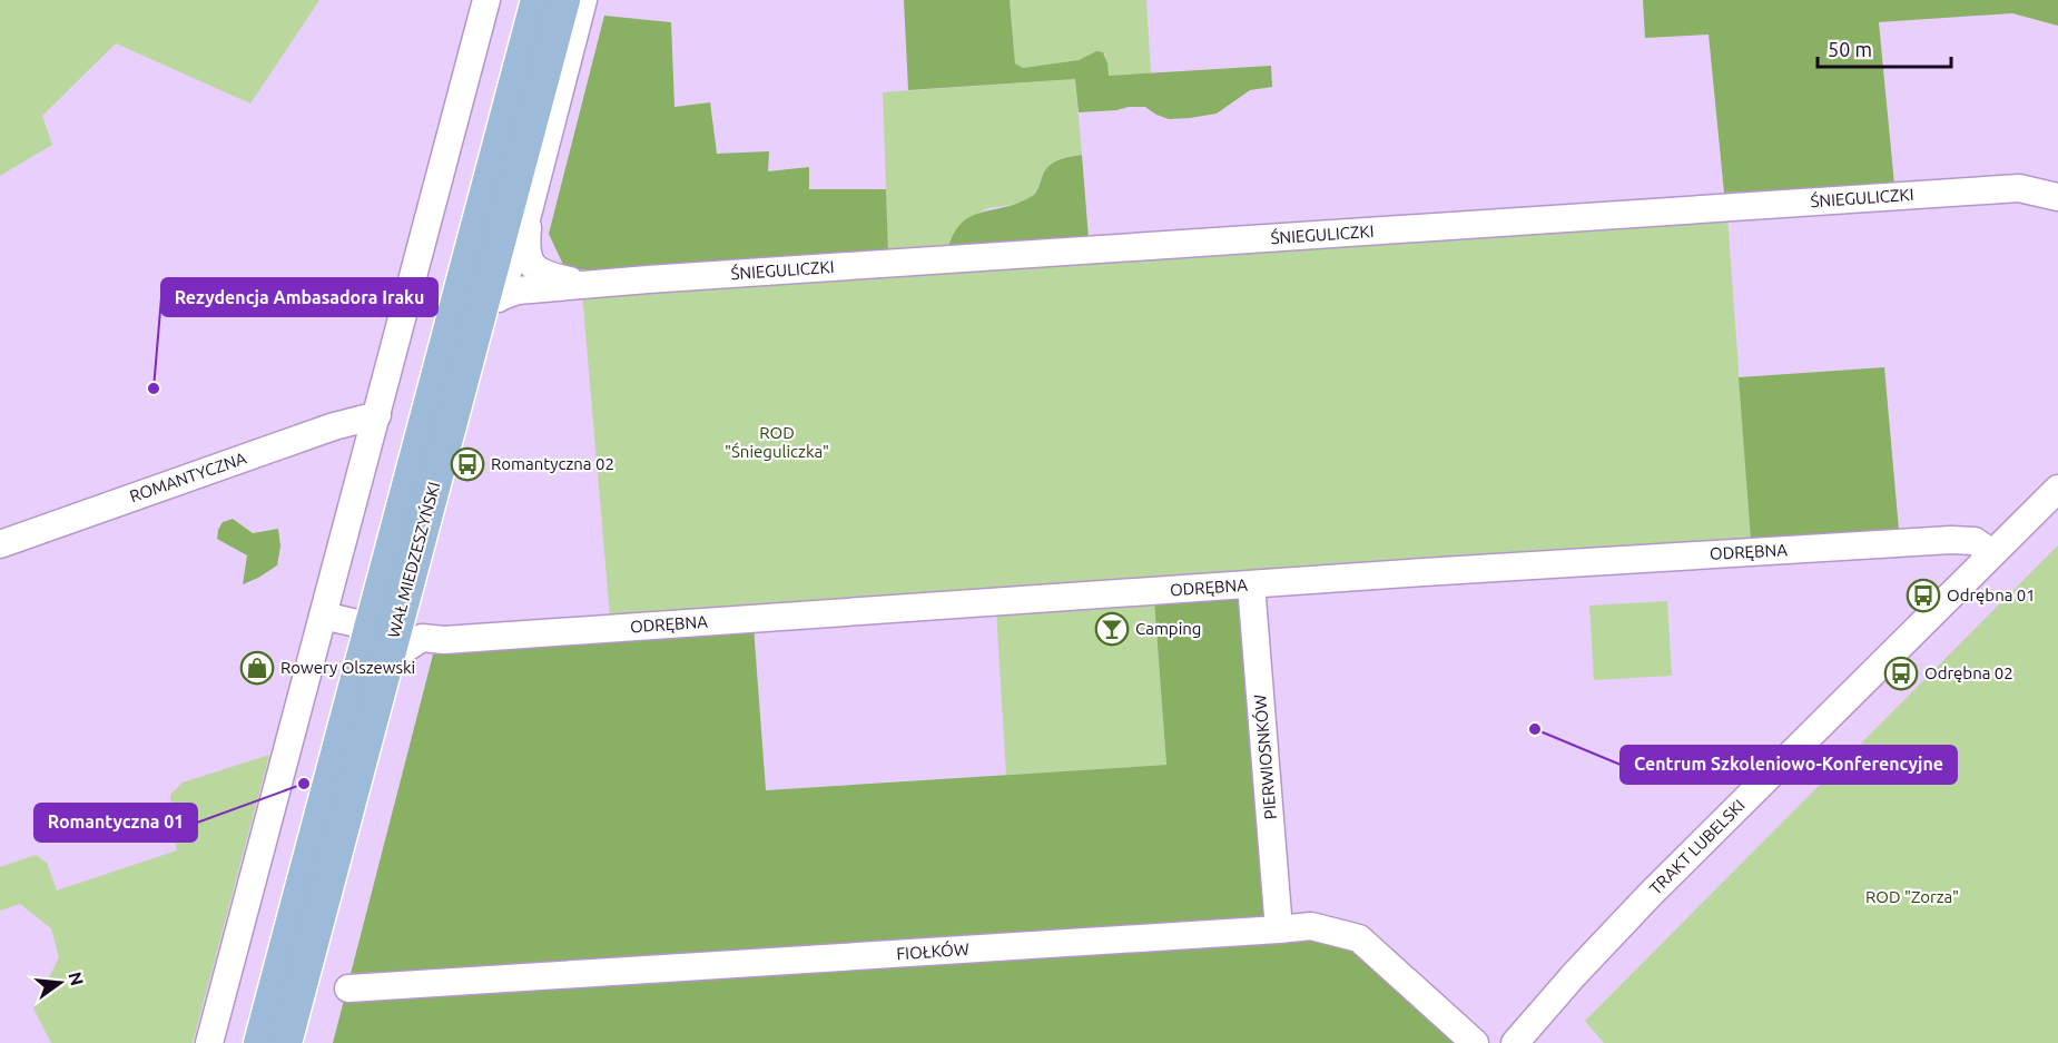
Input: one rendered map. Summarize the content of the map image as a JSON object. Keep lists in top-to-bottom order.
{
  "streets": {
    "main road": ["WAŁ MIEDZESZYŃSKI"],
    "street": [
      "ŚNIEGULICZKI",
      "ROMANTYCZNA",
      "ODRĘBNA",
      "PIERWIOSNKÓW",
      "TRAKT LUBELSKI",
      "FIOŁKÓW"
    ]
  },
  "crossings": [
    ["ODRĘBNA", "PIERWIOSNKÓW"],
    ["ODRĘBNA", "TRAKT LUBELSKI"],
    ["PIERWIOSNKÓW", "FIOŁKÓW"]
  ],
  "parks": ["ROD \"Śnieguliczka\"", "ROD \"Zorza\""],
  "places": {
    "other": ["Rezydencja Ambasadora Iraku", "Centrum Szkoleniowo-Konferencyjne", "Romantyczna 01"],
    "bus stop": ["Romantyczna 02", "Odrębna 01", "Odrębna 02"],
    "bar": ["Camping"],
    "shop": ["Rowery Olszewski"]
  },
  "scale_bar": "50 m",
  "north": "right"
}
